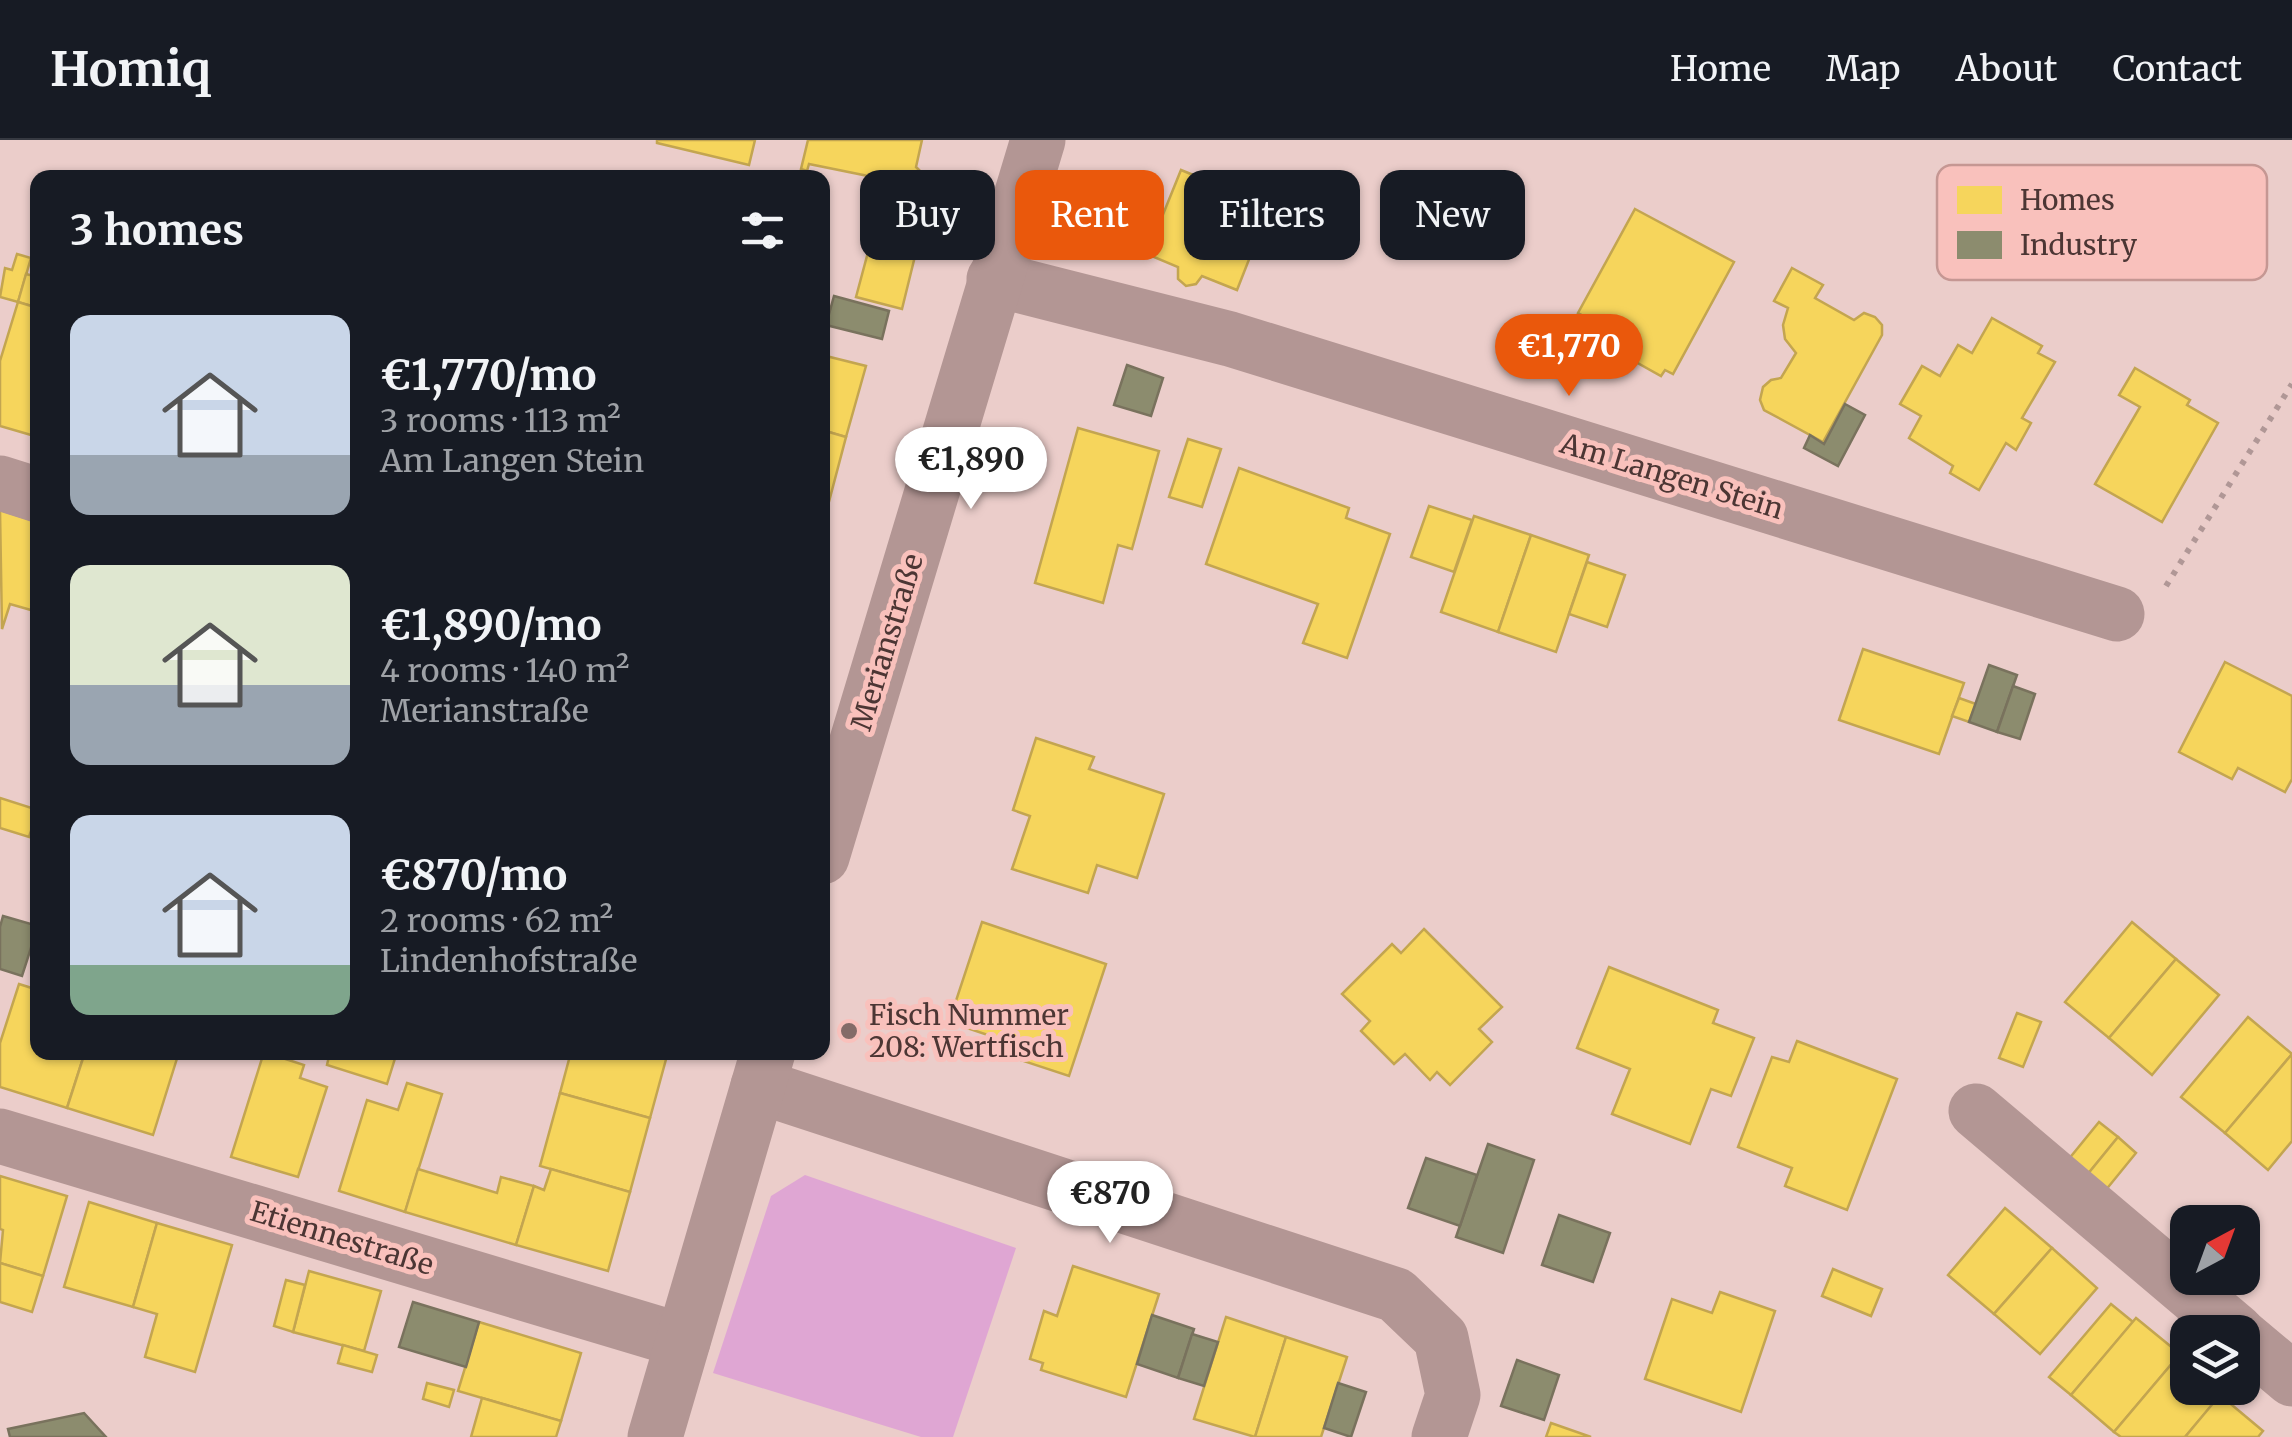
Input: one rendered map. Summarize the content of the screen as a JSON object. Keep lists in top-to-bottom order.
{
  "streets": {
    "street": ["Am Langen Stein", "Merianstraße", "Etiennestraße"]
  },
  "crossings": [
    ["Am Langen Stein", "Merianstraße"]
  ],
  "places": ["Fisch Nummer 208: Wertfisch"],
  "legend": ["Homes", "Industry"],
  "north": "top right",
  "page": {
    "header": "Homiq",
    "nav": [
      "Home",
      "Map",
      "About",
      "Contact"
    ],
    "chip": [
      "Buy",
      "Rent",
      "Filters",
      "New"
    ],
    "heading": "3 homes",
    "list": [
      {
        "name": "€1,770/mo",
        "note": "3 rooms · 113 m² · Am Langen Stein"
      },
      {
        "name": "€1,890/mo",
        "note": "4 rooms · 140 m² · Merianstraße"
      },
      {
        "name": "€870/mo",
        "note": "2 rooms · 62 m² · Lindenhofstraße"
      }
    ],
    "price": ["€1,770", "€1,890", "€870"]
  }
}
